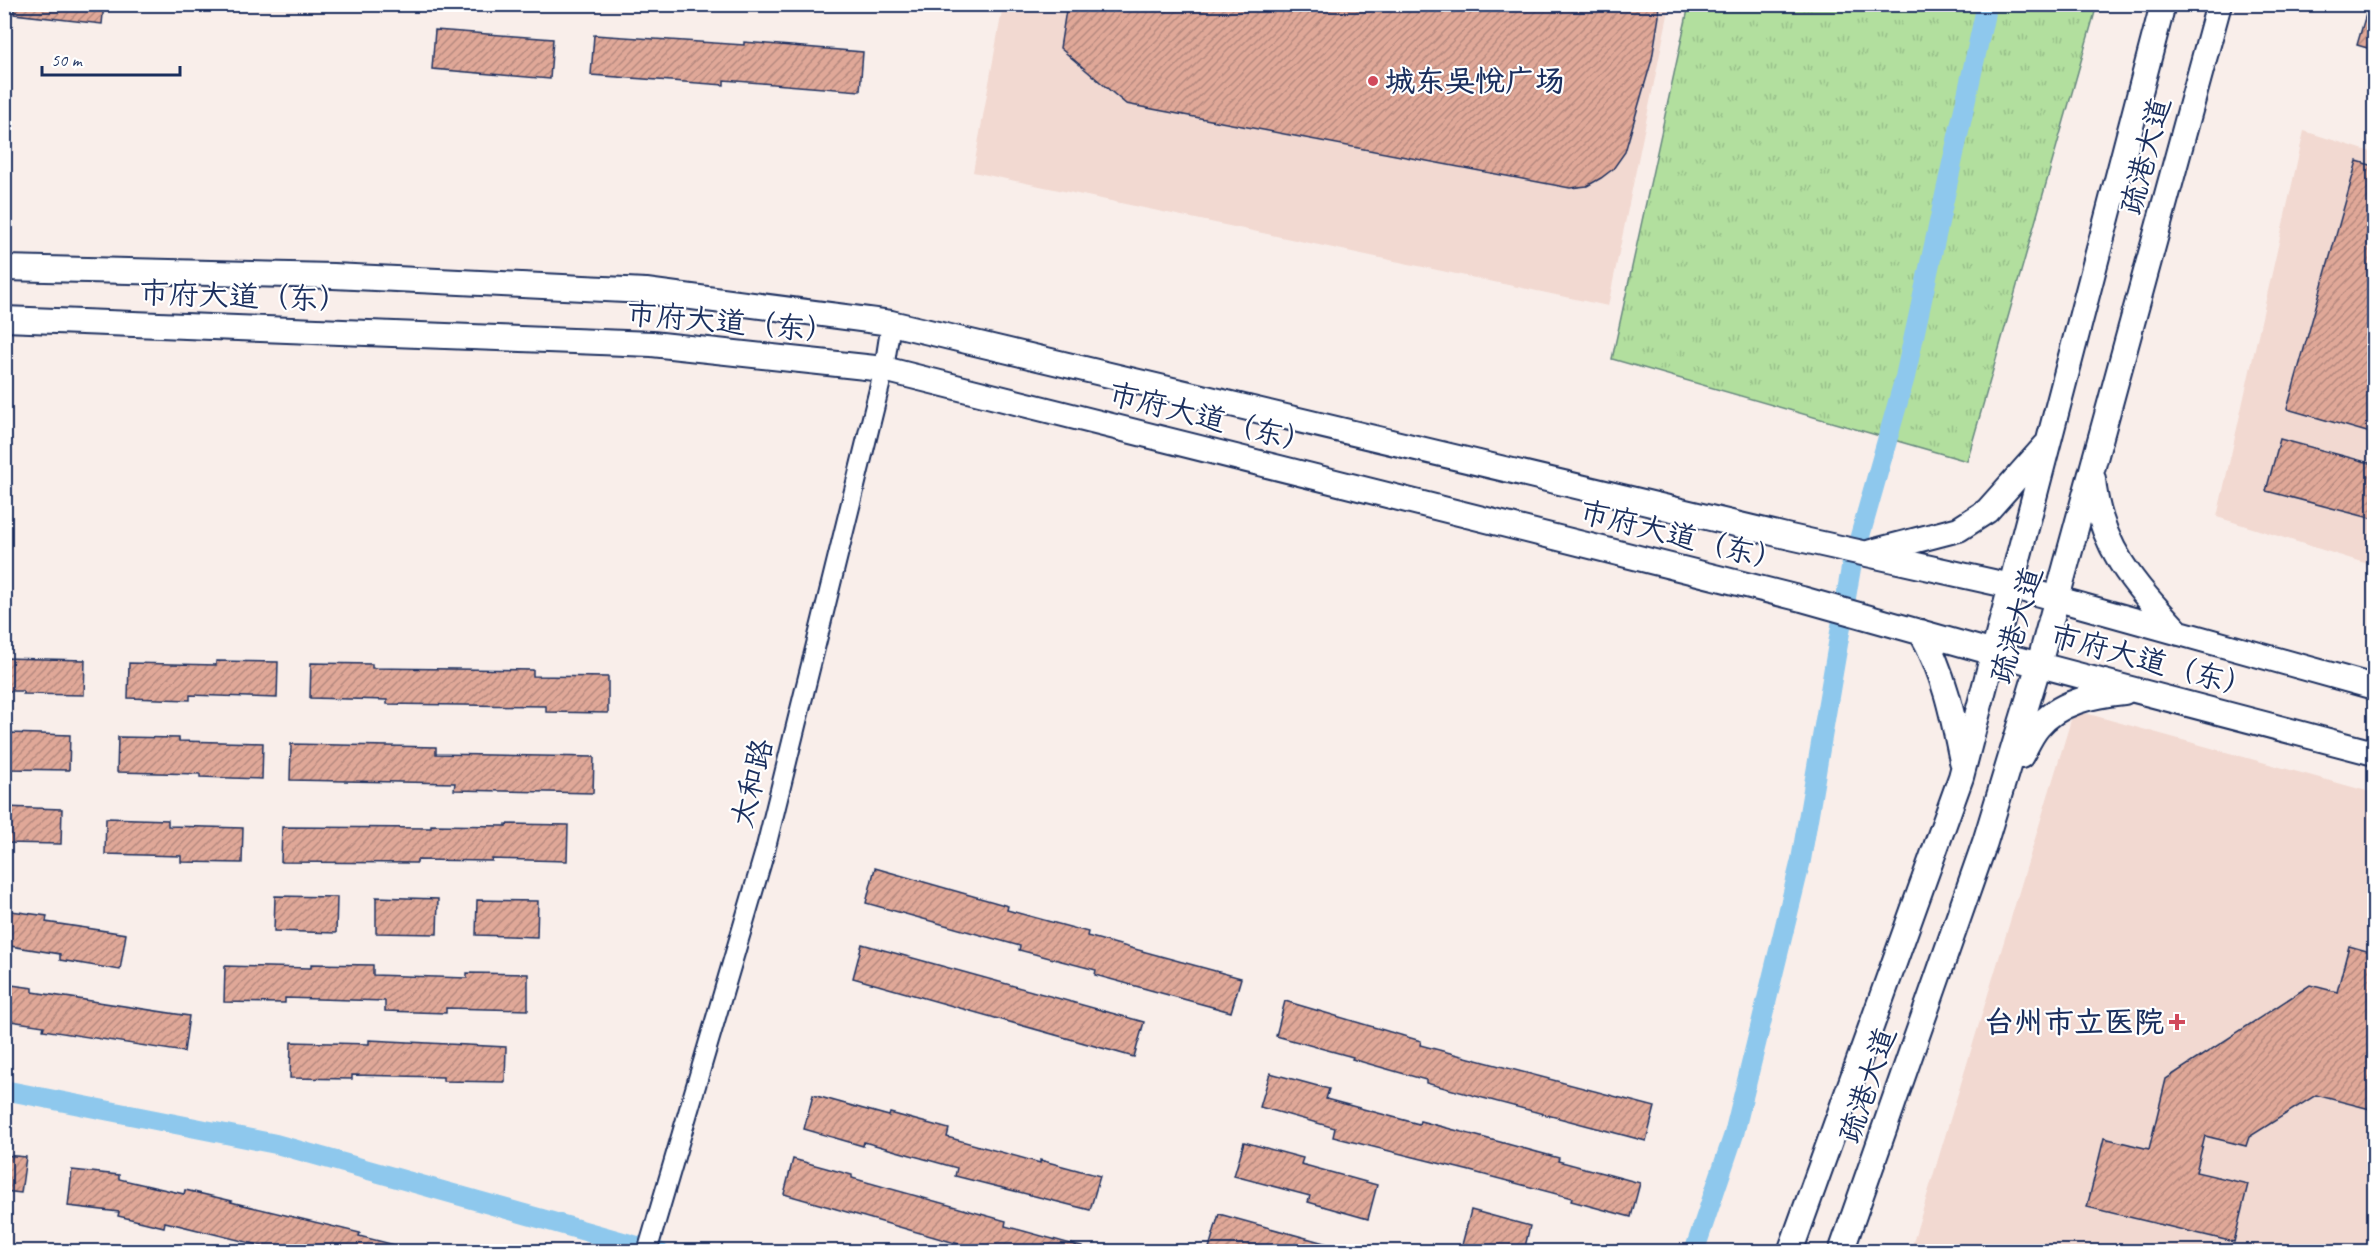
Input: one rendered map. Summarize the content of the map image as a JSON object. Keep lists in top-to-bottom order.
{
  "streets": {
    "main road": ["疏港大道", "市府大道（东）"],
    "street": ["太和路"]
  },
  "crossings": [
    ["疏港大道", "市府大道（东）"],
    ["市府大道（东）", "太和路"]
  ],
  "places": {
    "other": ["城东吴悦广场"],
    "health": ["台州市立医院"]
  },
  "scale_bar": "50 m"
}
